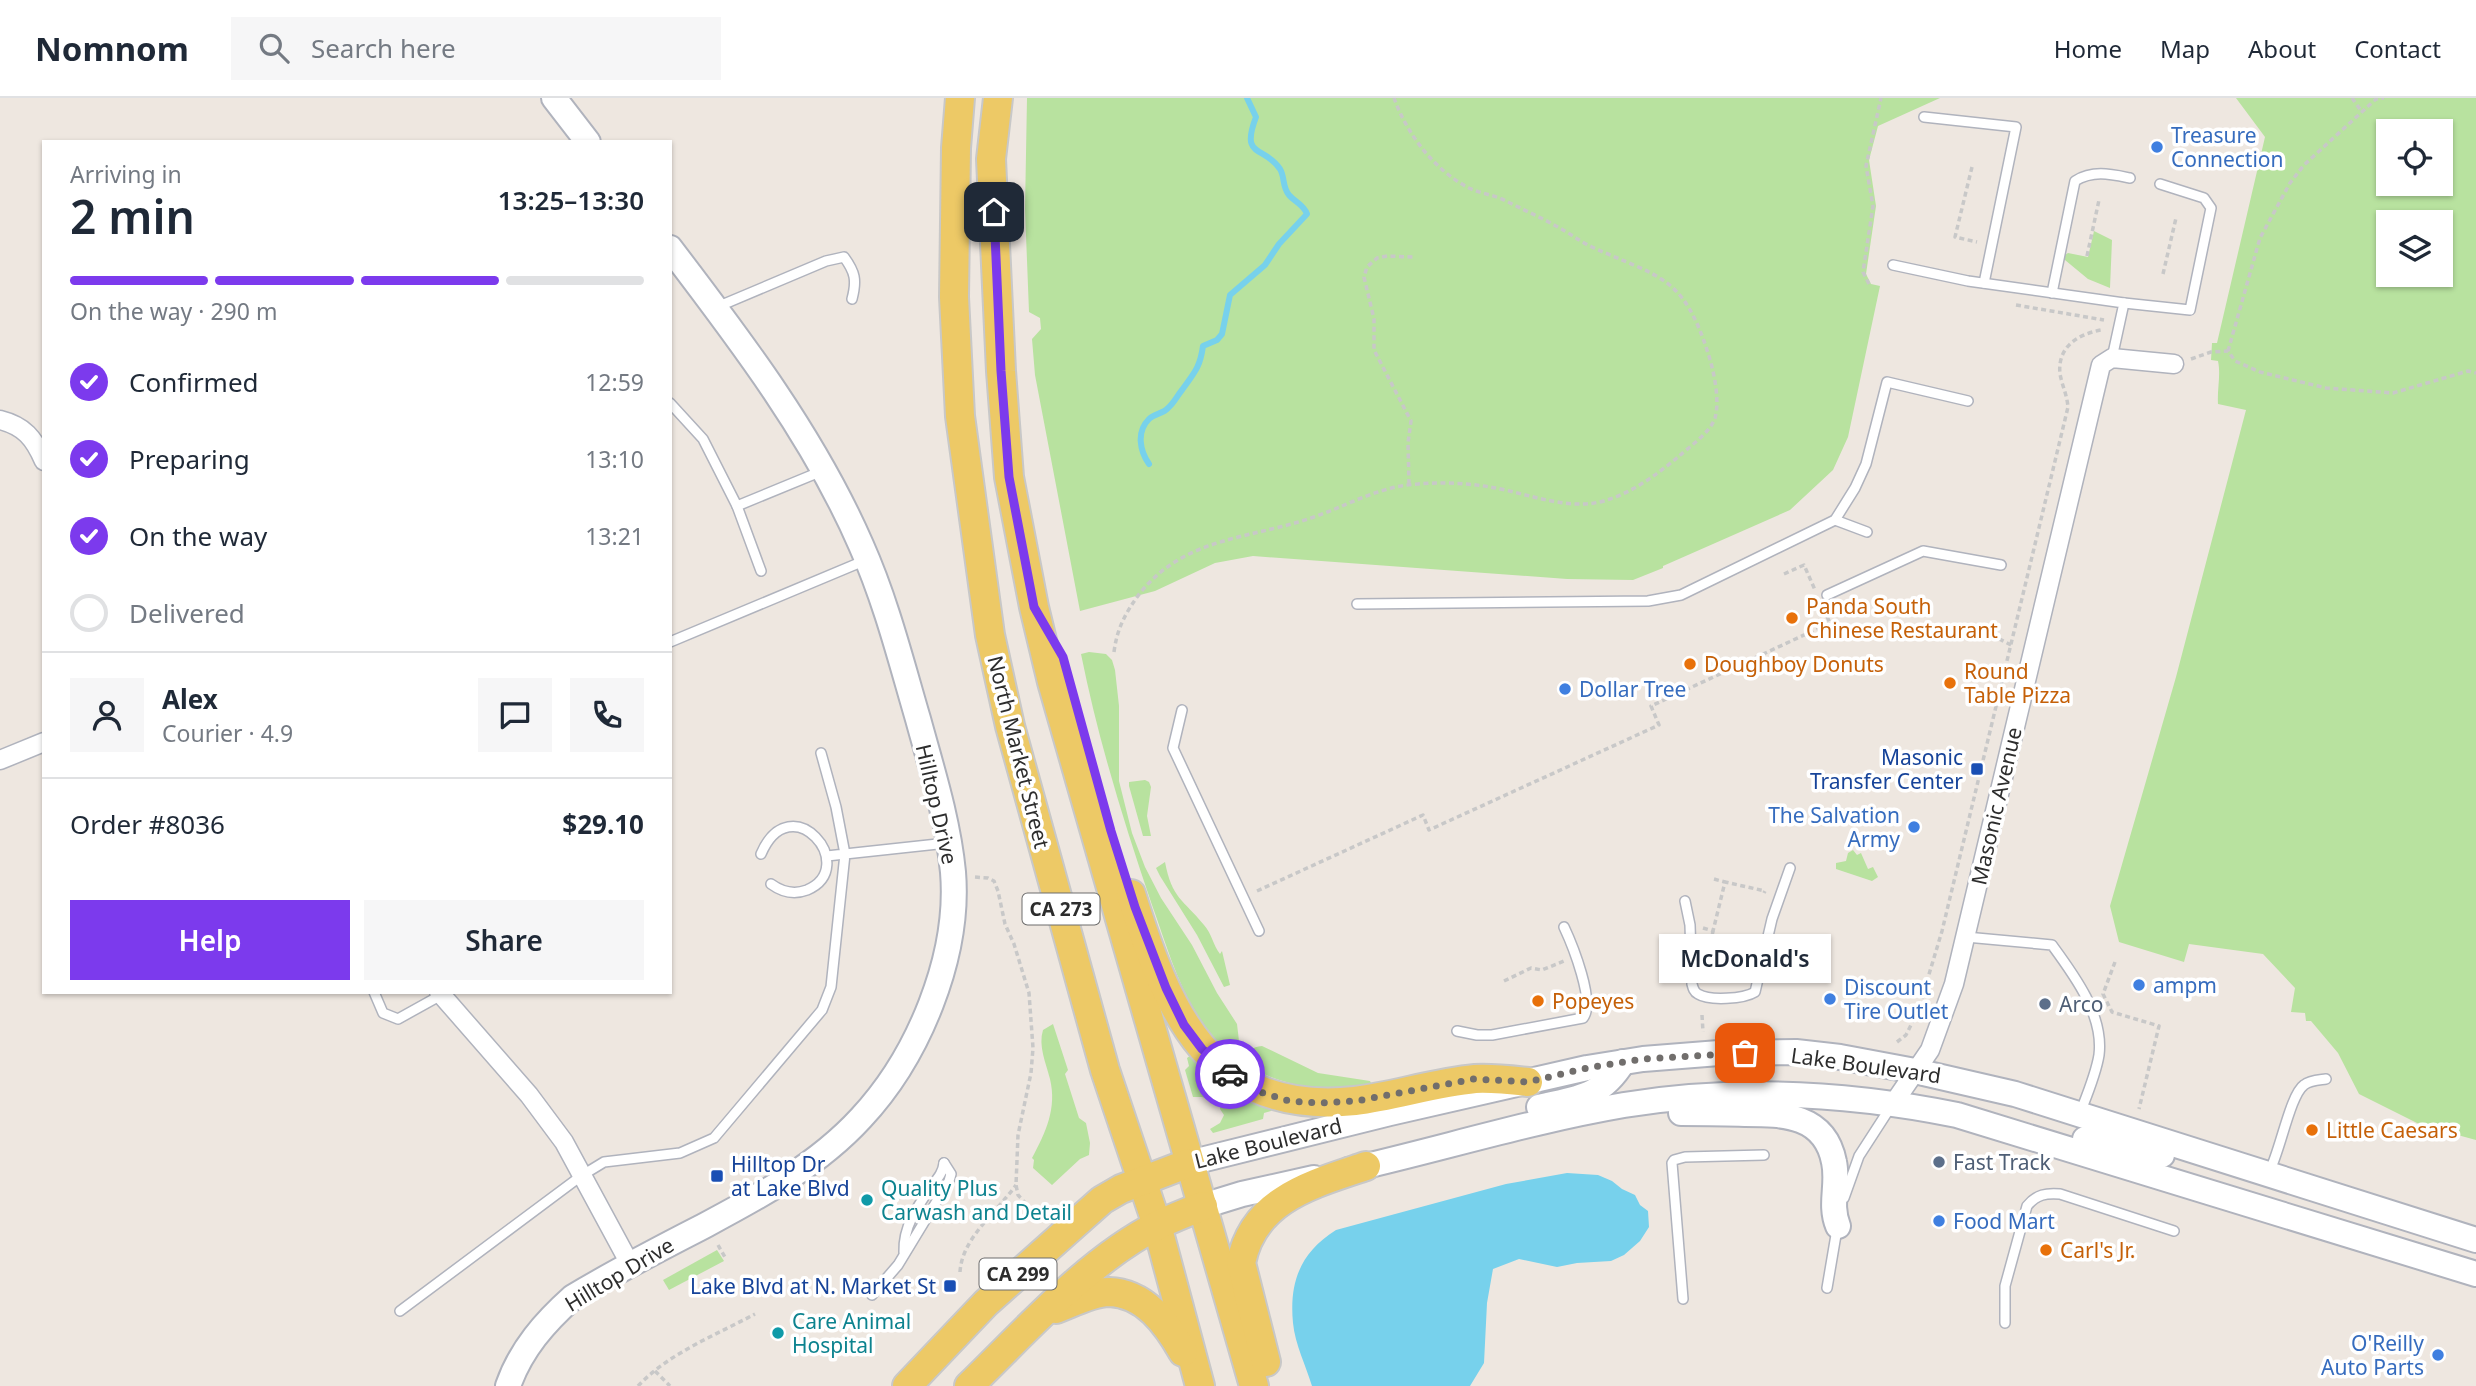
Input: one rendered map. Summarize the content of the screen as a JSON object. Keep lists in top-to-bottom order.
{
  "streets": {
    "main road": [
      "North Market Street",
      "Hilltop Drive",
      "CA 273",
      "Lake Boulevard",
      "CA 299"
    ],
    "street": ["Masonic Avenue"]
  },
  "crossings": [
    ["North Market Street", "Lake Boulevard"],
    ["Masonic Avenue", "Lake Boulevard"],
    ["CA 273", "Lake Boulevard"]
  ],
  "places": {
    "other": [
      "Treasure Connection",
      "Panda South Chinese Restaurant",
      "Doughboy Donuts",
      "Round Table Pizza",
      "Dollar Tree",
      "The Salvation Army",
      "ampm",
      "Discount Tire Outlet",
      "Popeyes",
      "Arco",
      "McDonald's",
      "Little Caesars",
      "Fast Track",
      "Quality Plus Carwash and Detail",
      "Food Mart",
      "Carl's Jr.",
      "Care Animal Hospital",
      "O'Reilly Auto Parts"
    ],
    "transit": ["Masonic Transfer Center", "Hilltop Dr at Lake Blvd", "Lake Blvd at N. Market St"]
  },
  "page": {
    "header": "Nomnom",
    "search": "Search here",
    "nav": [
      "Home",
      "Map",
      "About",
      "Contact"
    ],
    "heading": ["2 min", "Arriving in", "13:25–13:30"],
    "panel": [
      "Alex",
      "Courier · 4.9",
      "Order #8036",
      "$29.10"
    ],
    "bar": "On the way · 290 m",
    "list": [
      ["Confirmed", "12:59"],
      ["Preparing", "13:10"],
      ["On the way", "13:21"],
      "Delivered"
    ],
    "buttons": ["Help", "Share"],
    "bubble": "McDonald's"
  }
}
